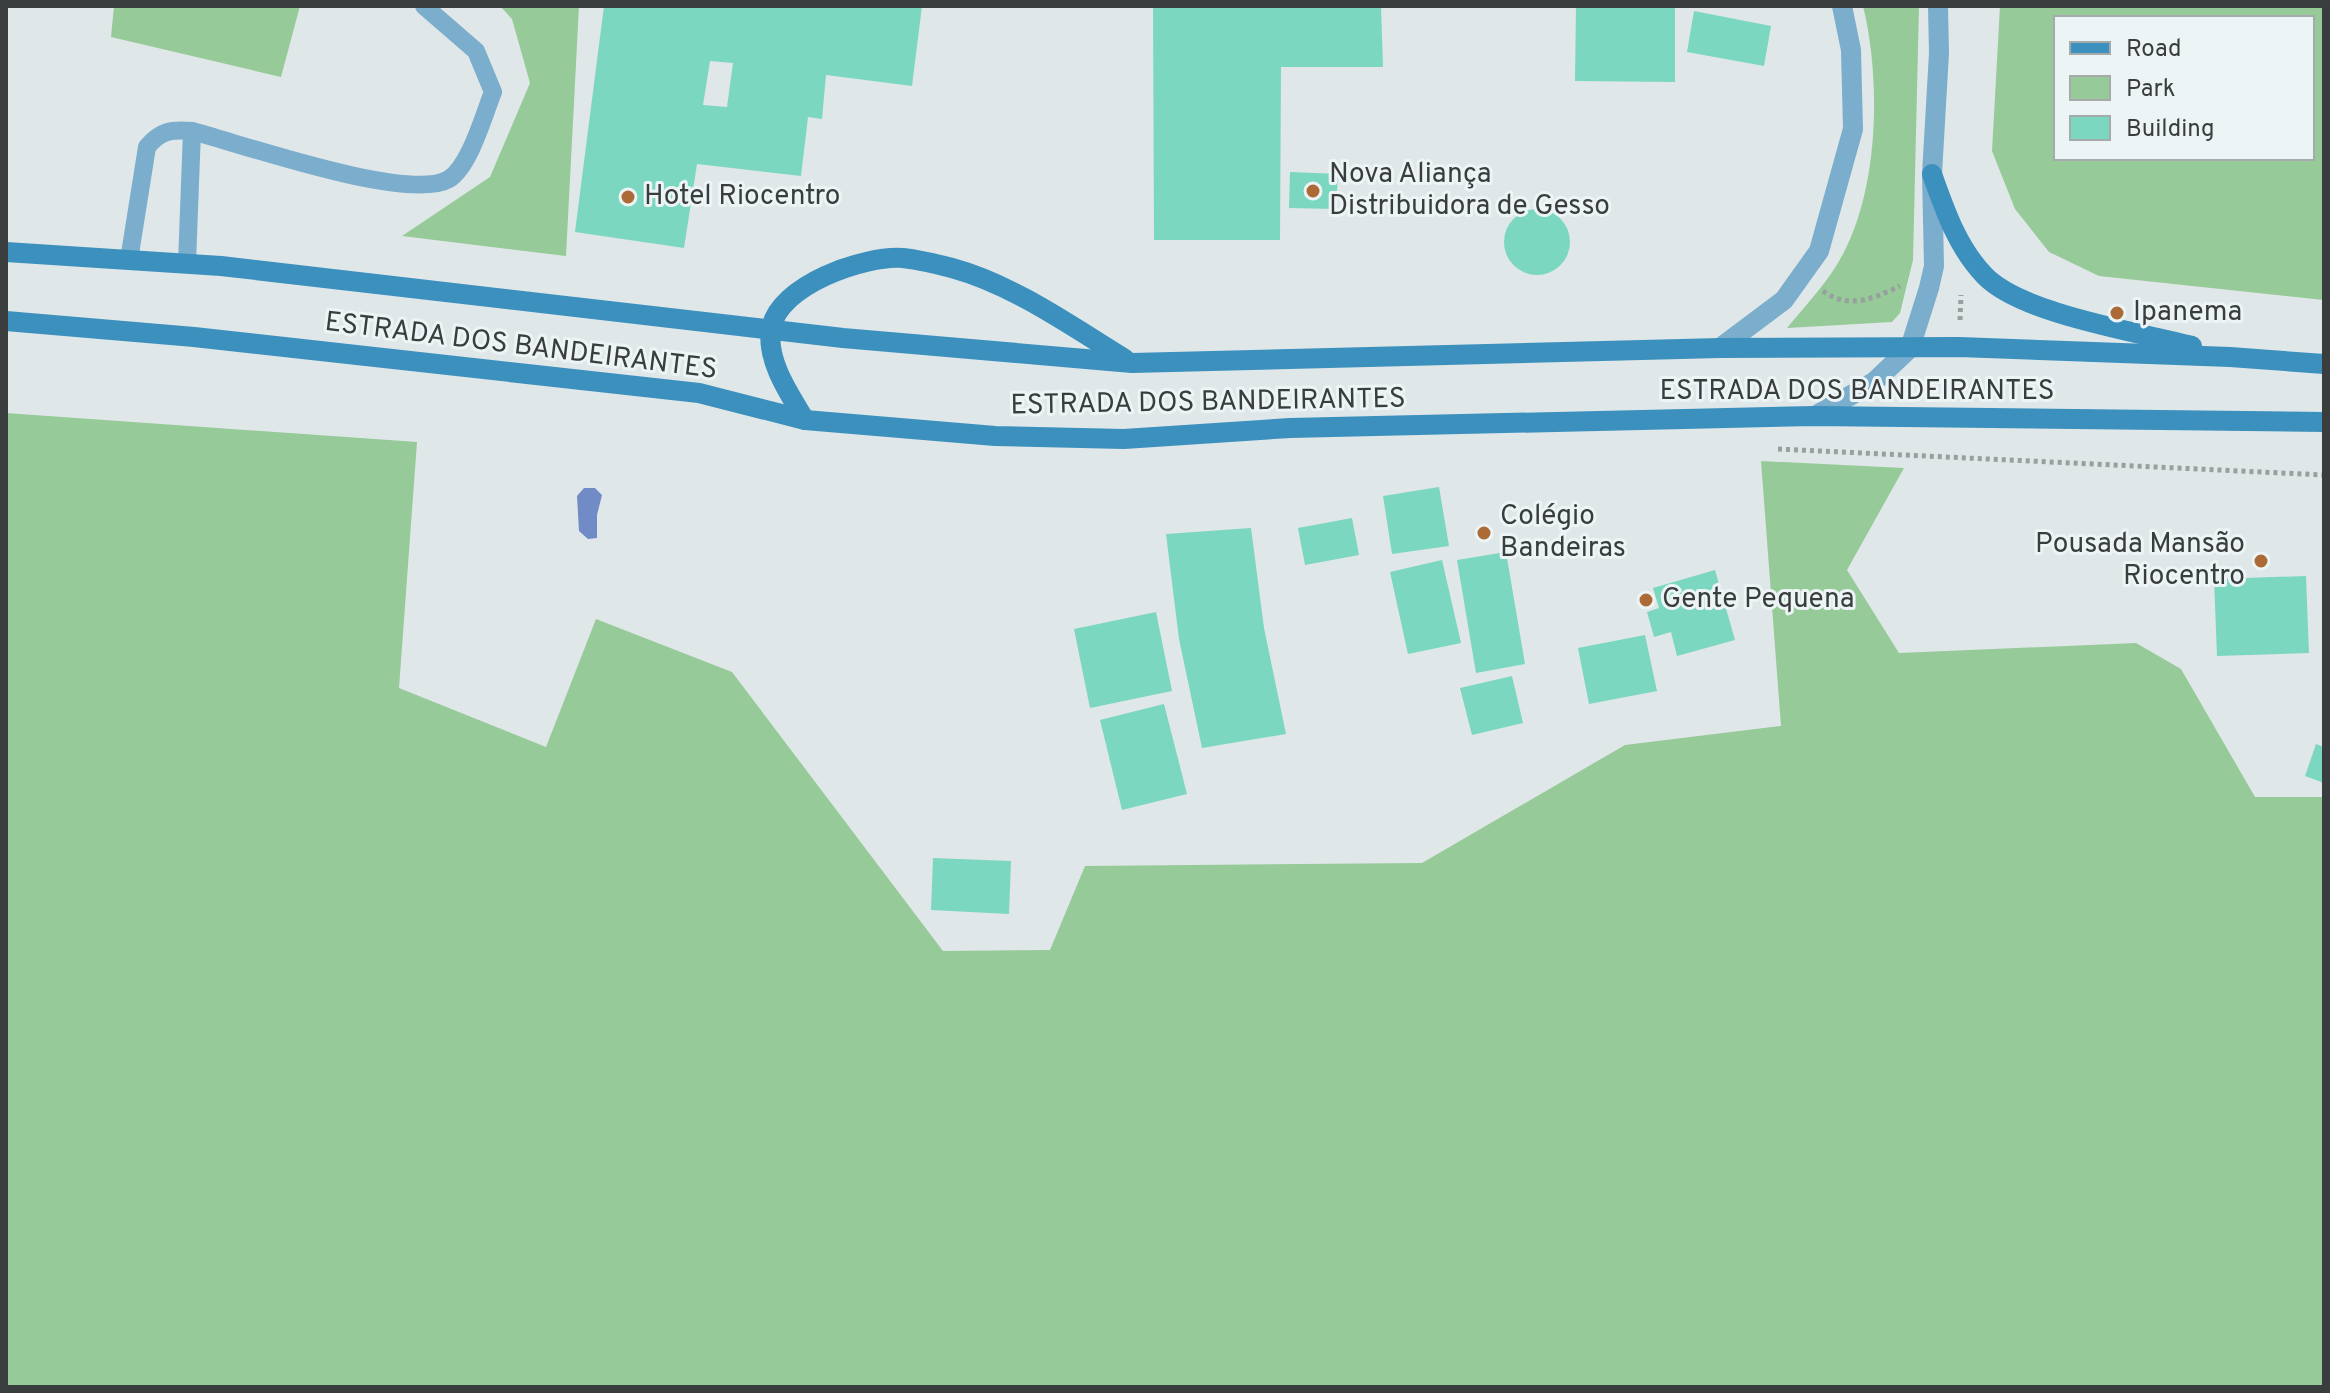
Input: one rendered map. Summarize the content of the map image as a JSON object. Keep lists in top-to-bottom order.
{
  "streets": {
    "main road": ["ESTRADA DOS BANDEIRANTES"]
  },
  "places": [
    "Nova Aliança Distribuidora de Gesso",
    "Hotel Riocentro",
    "Ipanema",
    "Colégio Bandeiras",
    "Pousada Mansão Riocentro",
    "Gente Pequena"
  ],
  "legend": ["Road", "Park", "Building"]
}
